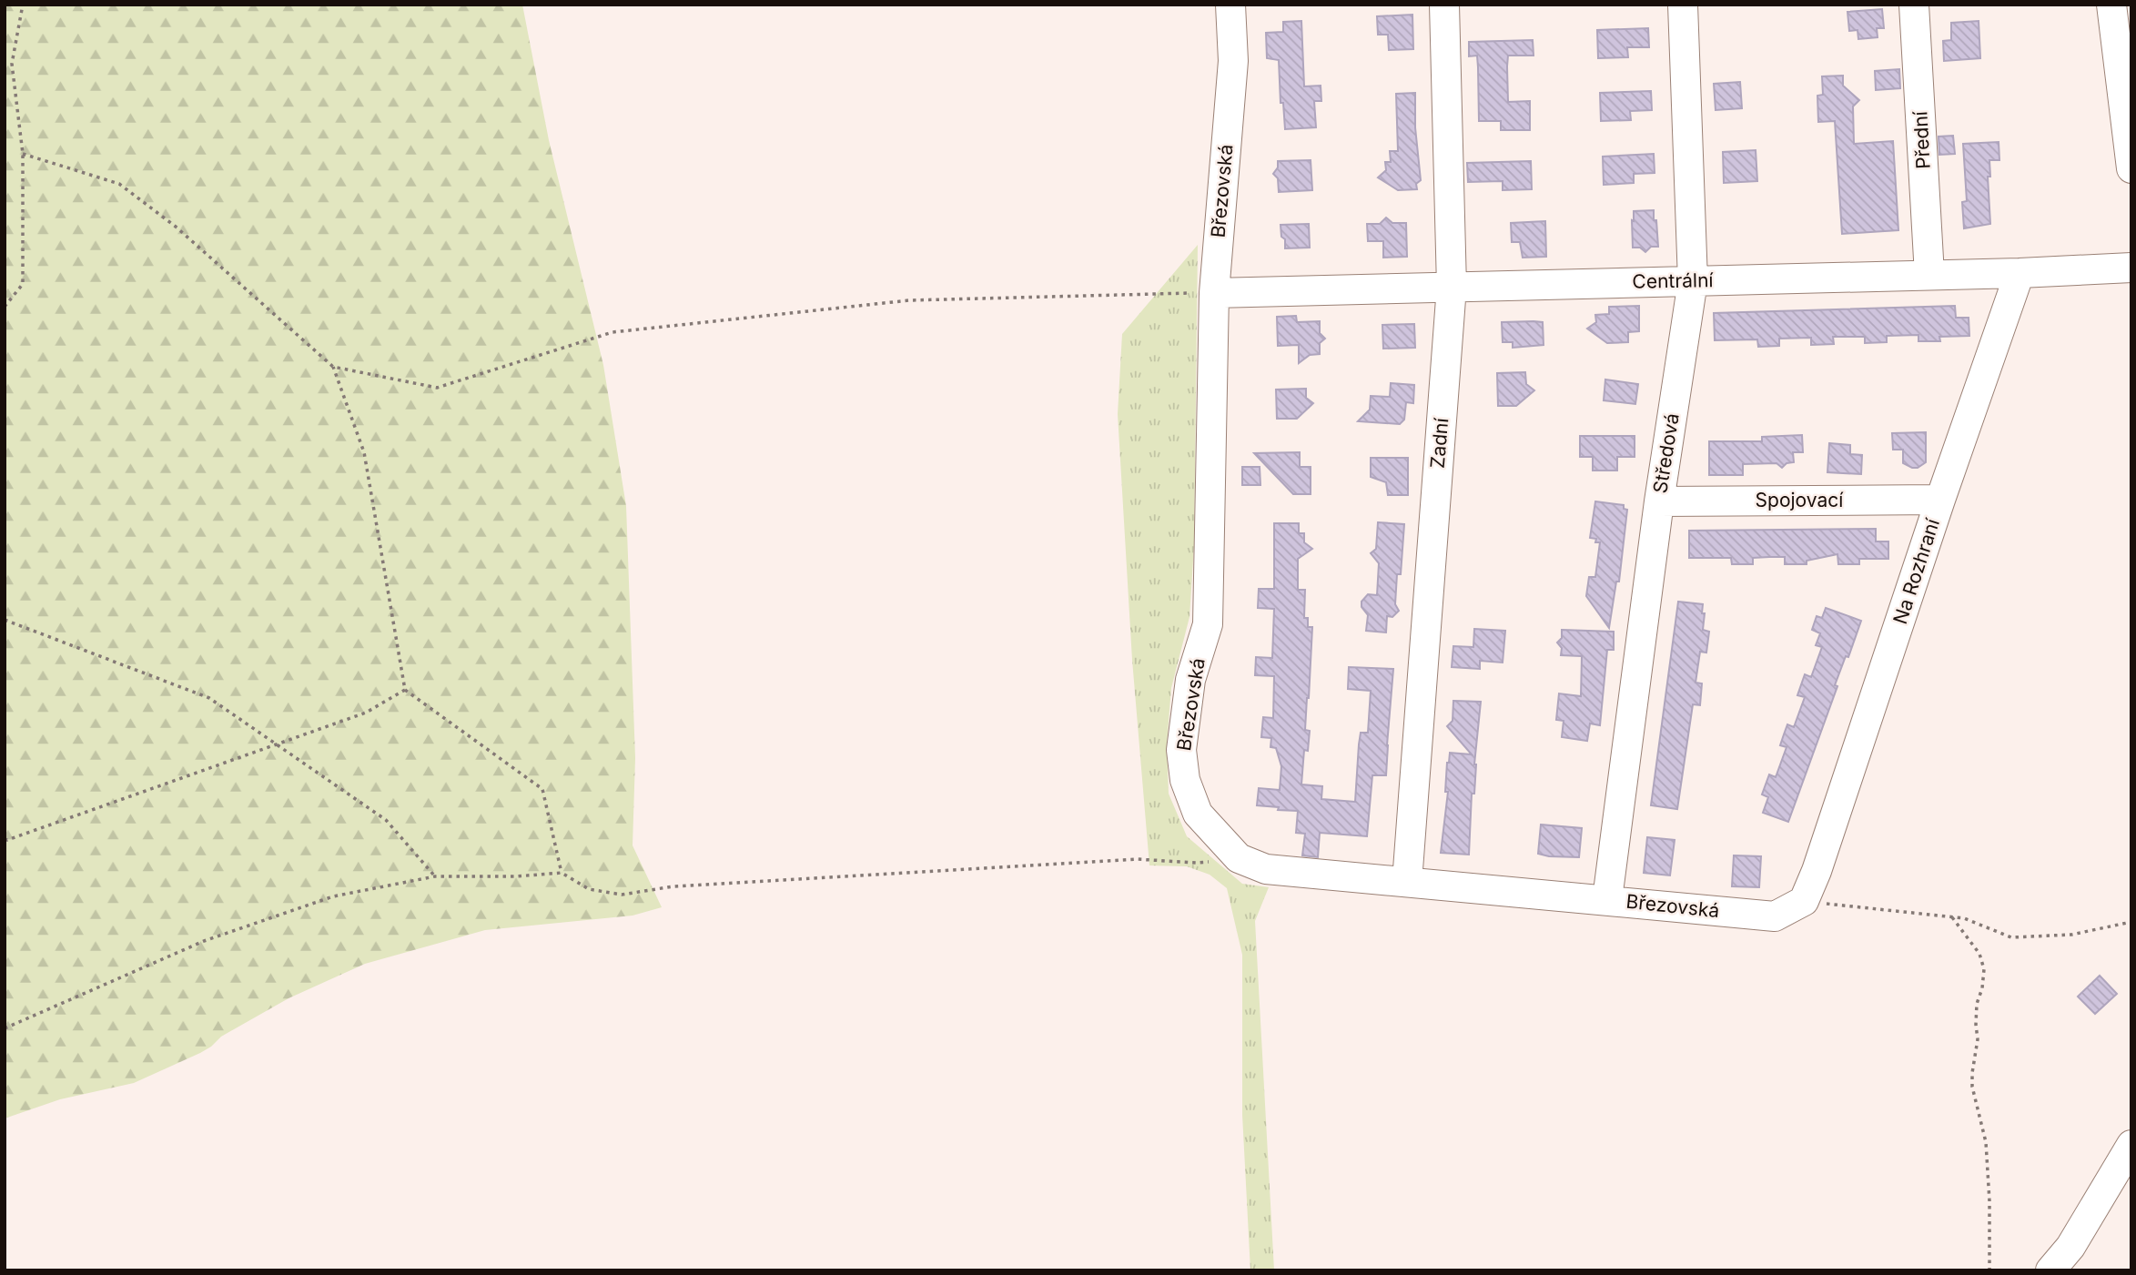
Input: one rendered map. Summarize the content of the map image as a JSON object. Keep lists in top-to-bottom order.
{
  "streets": {
    "street": [
      "Přední",
      "Březovská",
      "Centrální",
      "Zadní",
      "Středová",
      "Spojovací",
      "Na Rozhraní"
    ]
  },
  "crossings": [
    ["Přední", "Centrální"],
    ["Březovská", "Centrální"],
    ["Březovská", "Zadní"],
    ["Březovská", "Středová"],
    ["Březovská", "Na Rozhraní"],
    ["Centrální", "Zadní"],
    ["Centrální", "Středová"],
    ["Centrální", "Na Rozhraní"],
    ["Středová", "Spojovací"],
    ["Spojovací", "Na Rozhraní"]
  ]
}
